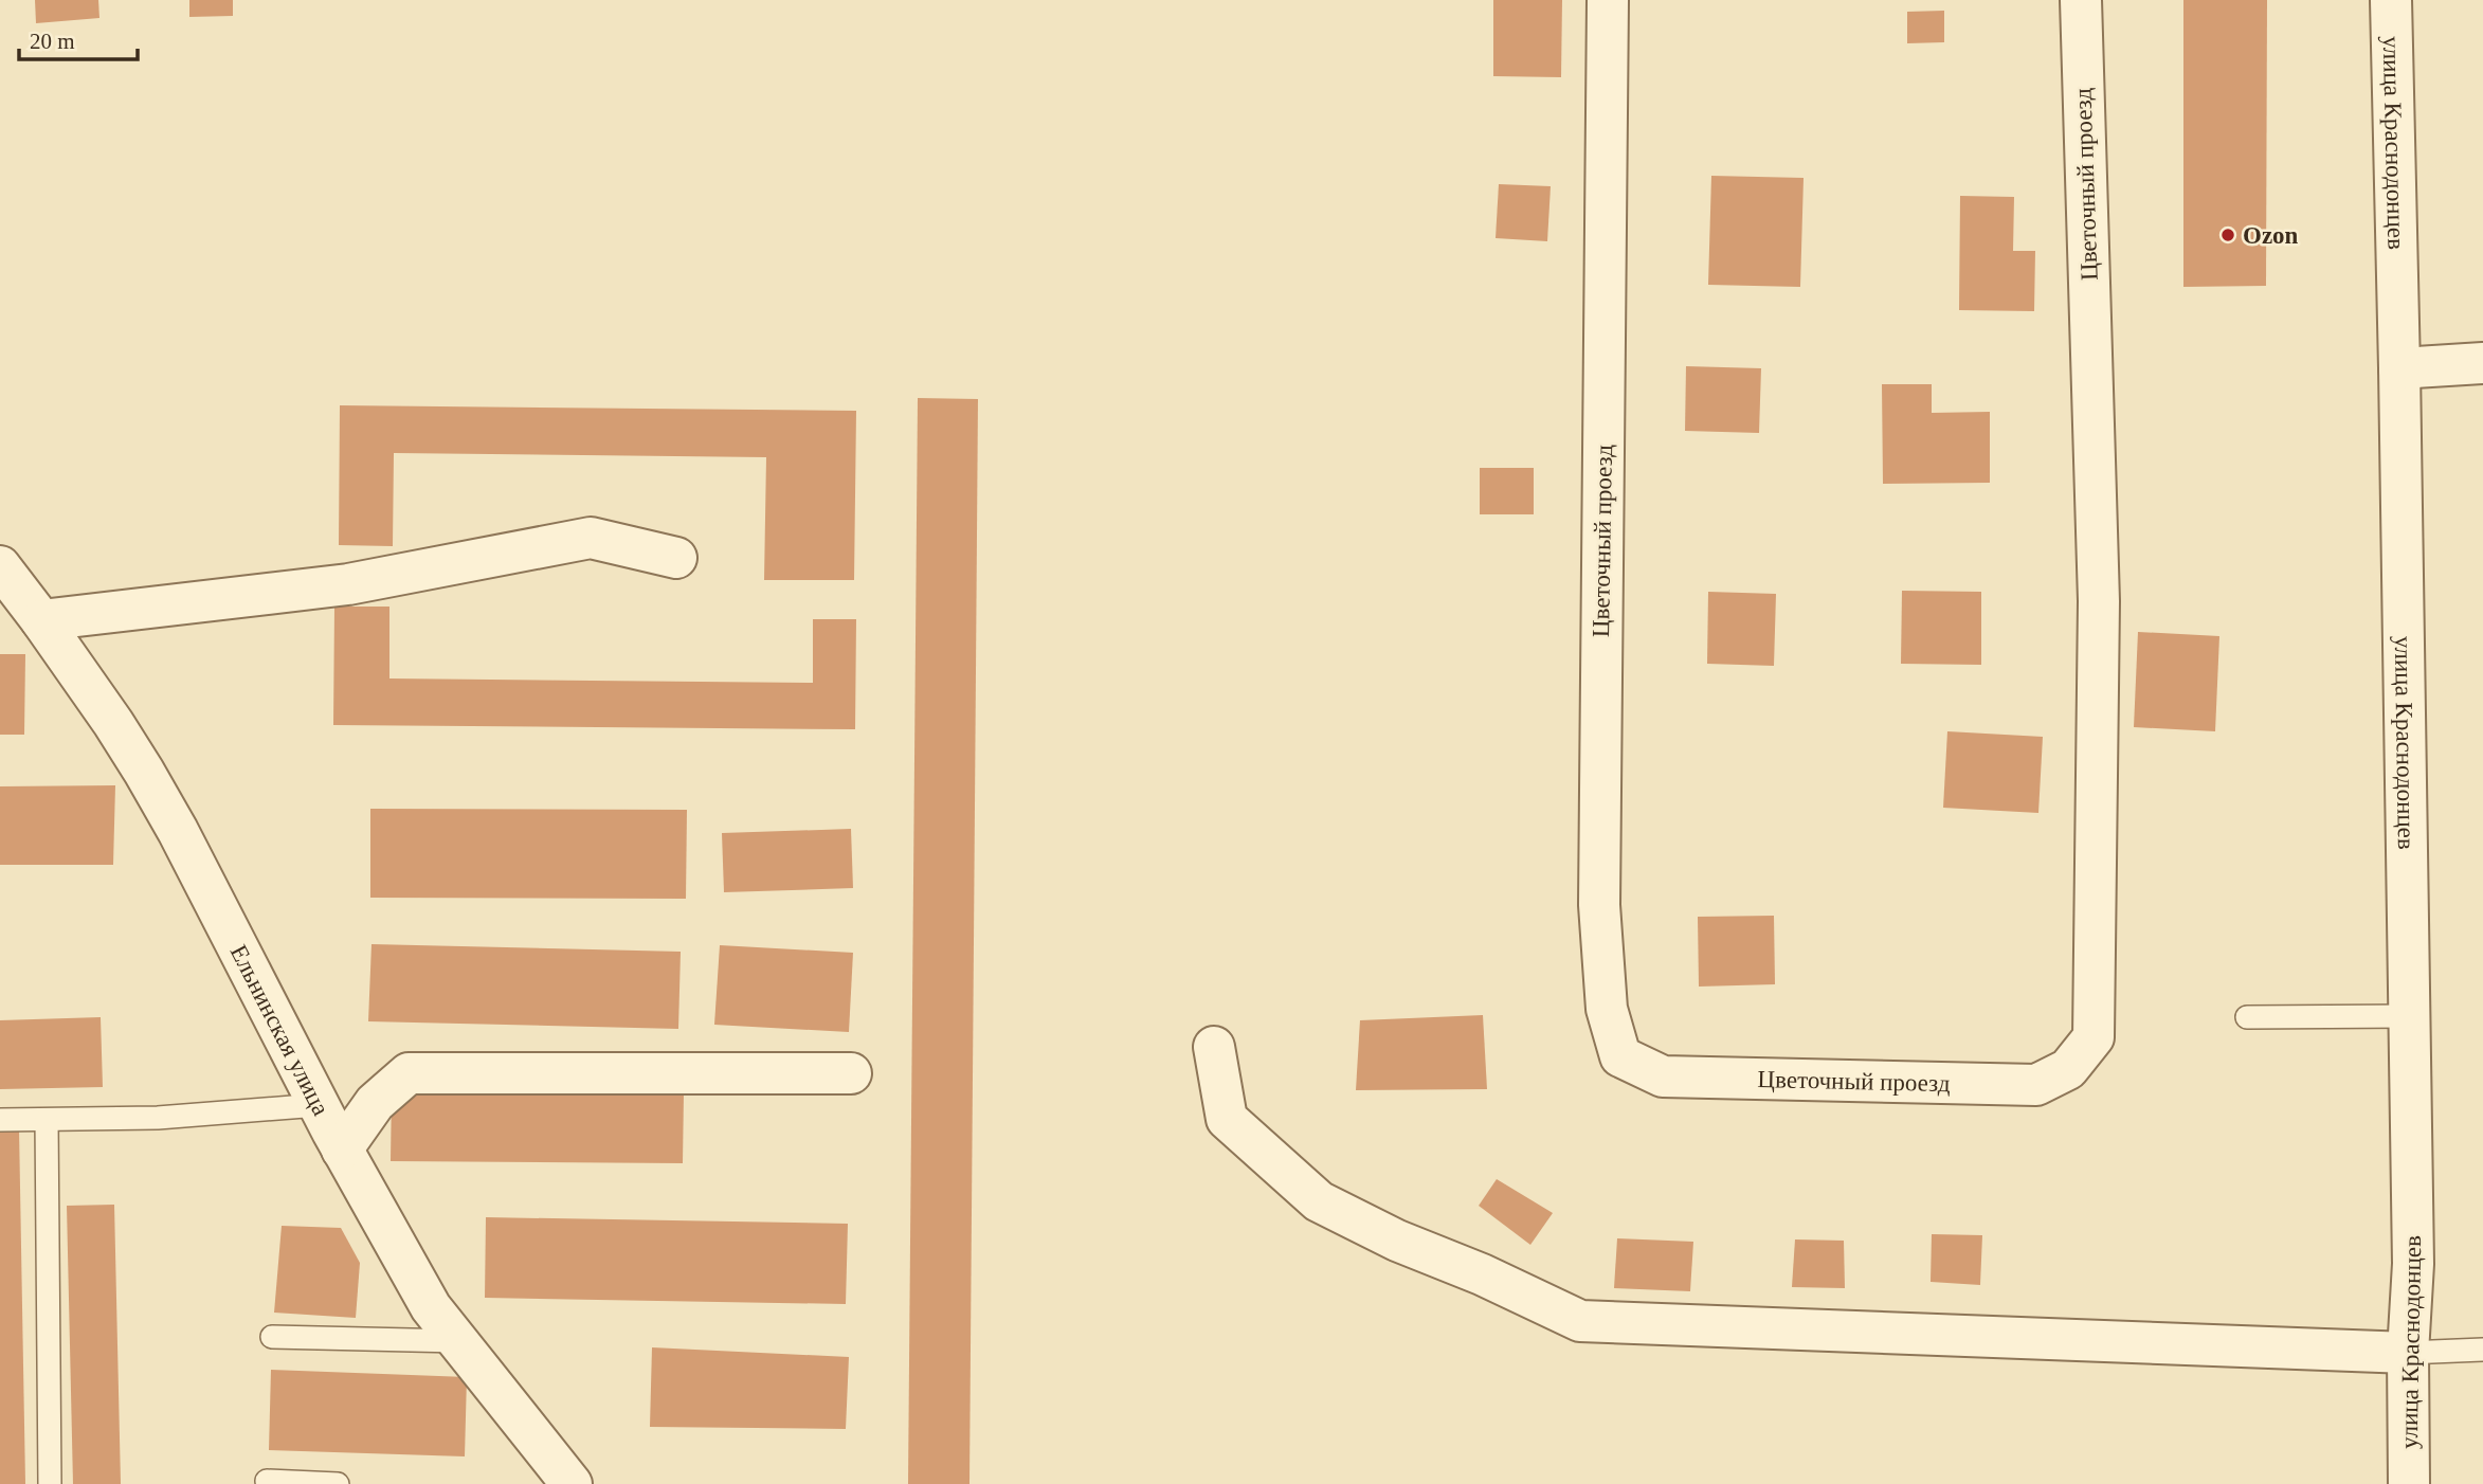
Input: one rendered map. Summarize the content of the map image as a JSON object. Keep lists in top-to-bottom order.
{
  "streets": {
    "street": ["улица Краснодонцев", "Цветочный проезд", "Ельнинская улица"]
  },
  "places": ["Ozon"],
  "scale_bar": "20 m"
}
